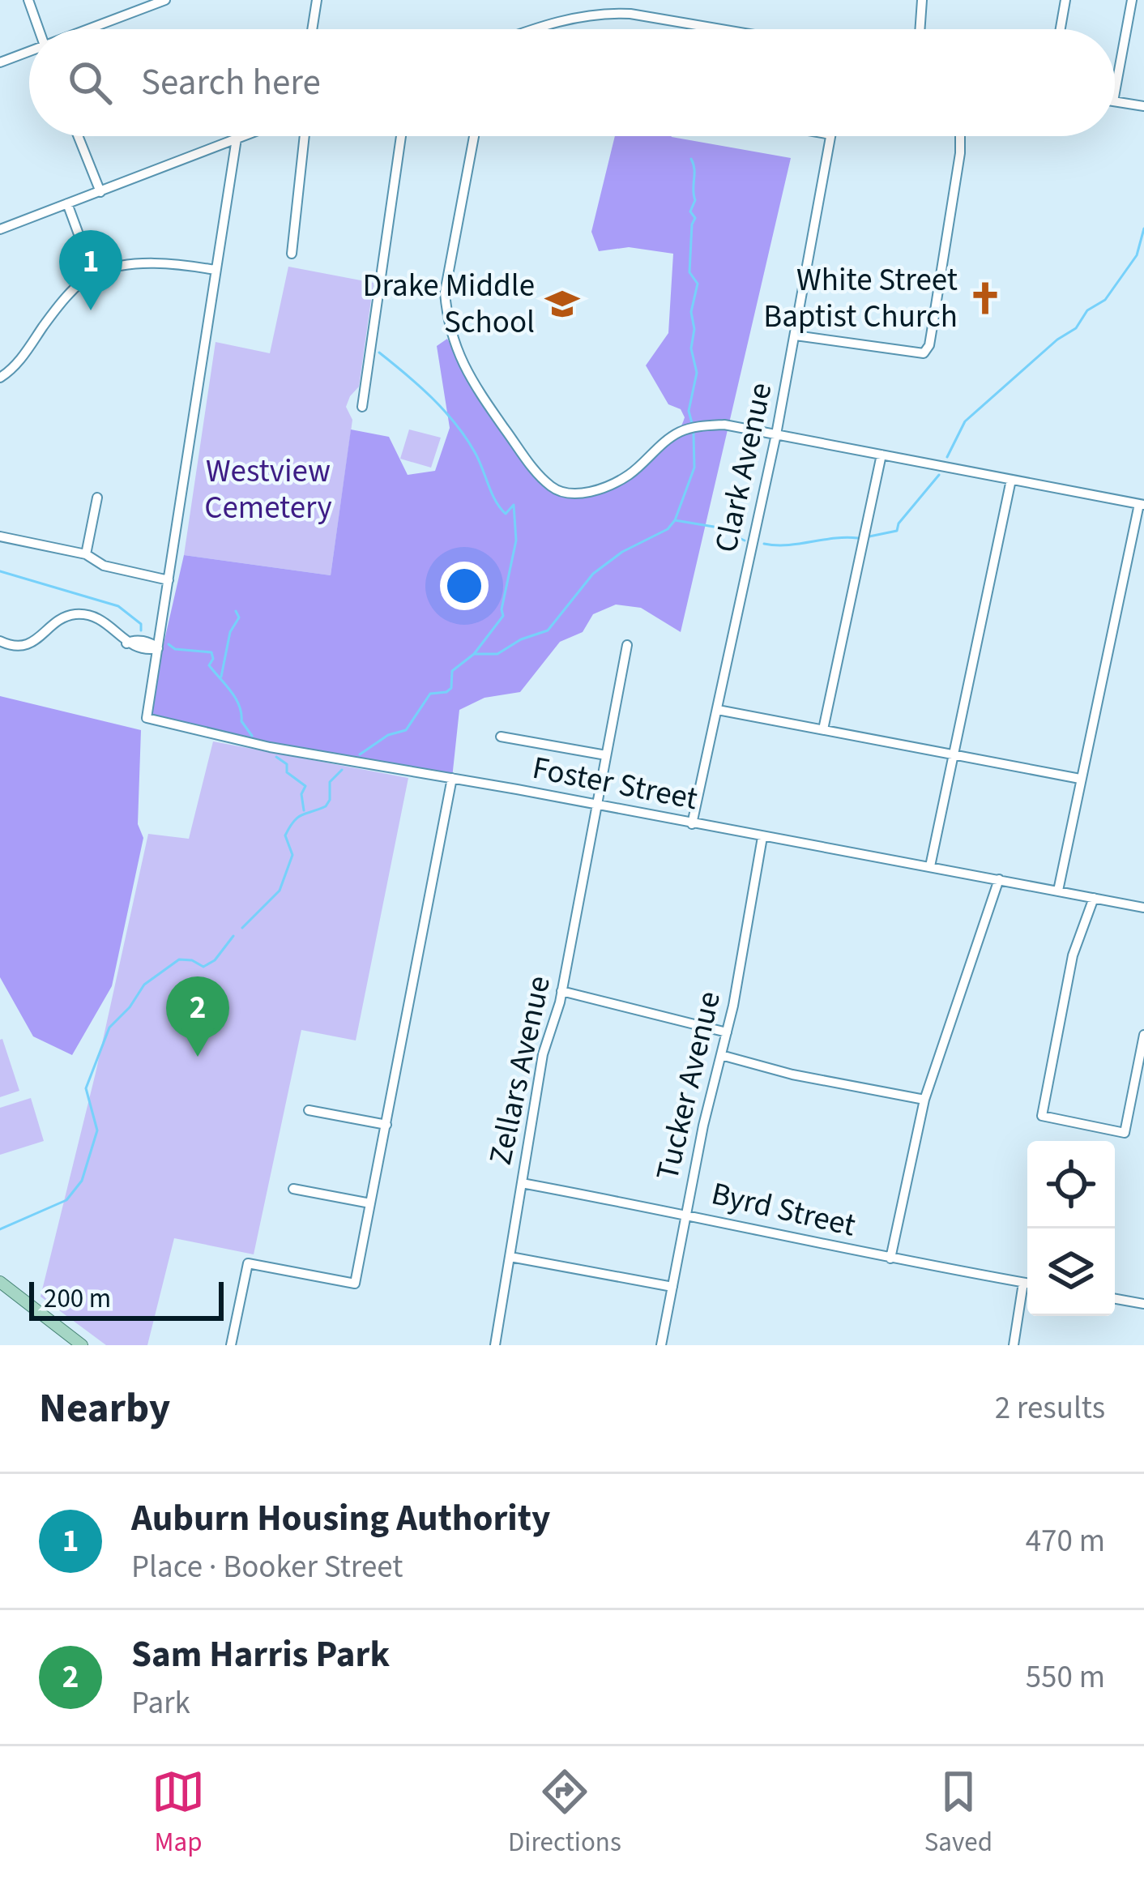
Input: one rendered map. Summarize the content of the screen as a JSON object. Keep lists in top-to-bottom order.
{
  "streets": {
    "street": [
      "Clark Avenue",
      "Foster Street",
      "Zellars Avenue",
      "Tucker Avenue",
      "Byrd Street"
    ]
  },
  "crossings": [
    ["Clark Avenue", "Foster Street"],
    ["Foster Street", "Zellars Avenue"],
    ["Foster Street", "Tucker Avenue"],
    ["Zellars Avenue", "Byrd Street"],
    ["Tucker Avenue", "Byrd Street"]
  ],
  "parks": ["Westview Cemetery"],
  "places": {
    "church": ["White Street Baptist Church"],
    "school or university": ["Drake Middle School"]
  },
  "scale_bar": "200 m",
  "page": {
    "search": "Search here",
    "pins": ["1", "2"],
    "scale": "200 m",
    "heading": ["Nearby", "2 results"],
    "list": [
      {
        "mark": "1",
        "name": "Auburn Housing Authority",
        "note": "Place · Booker Street",
        "value": "470 m"
      },
      {
        "mark": "2",
        "name": "Sam Harris Park",
        "note": "Park",
        "value": "550 m"
      }
    ],
    "nav": ["Map", "Directions", "Saved"]
  }
}
